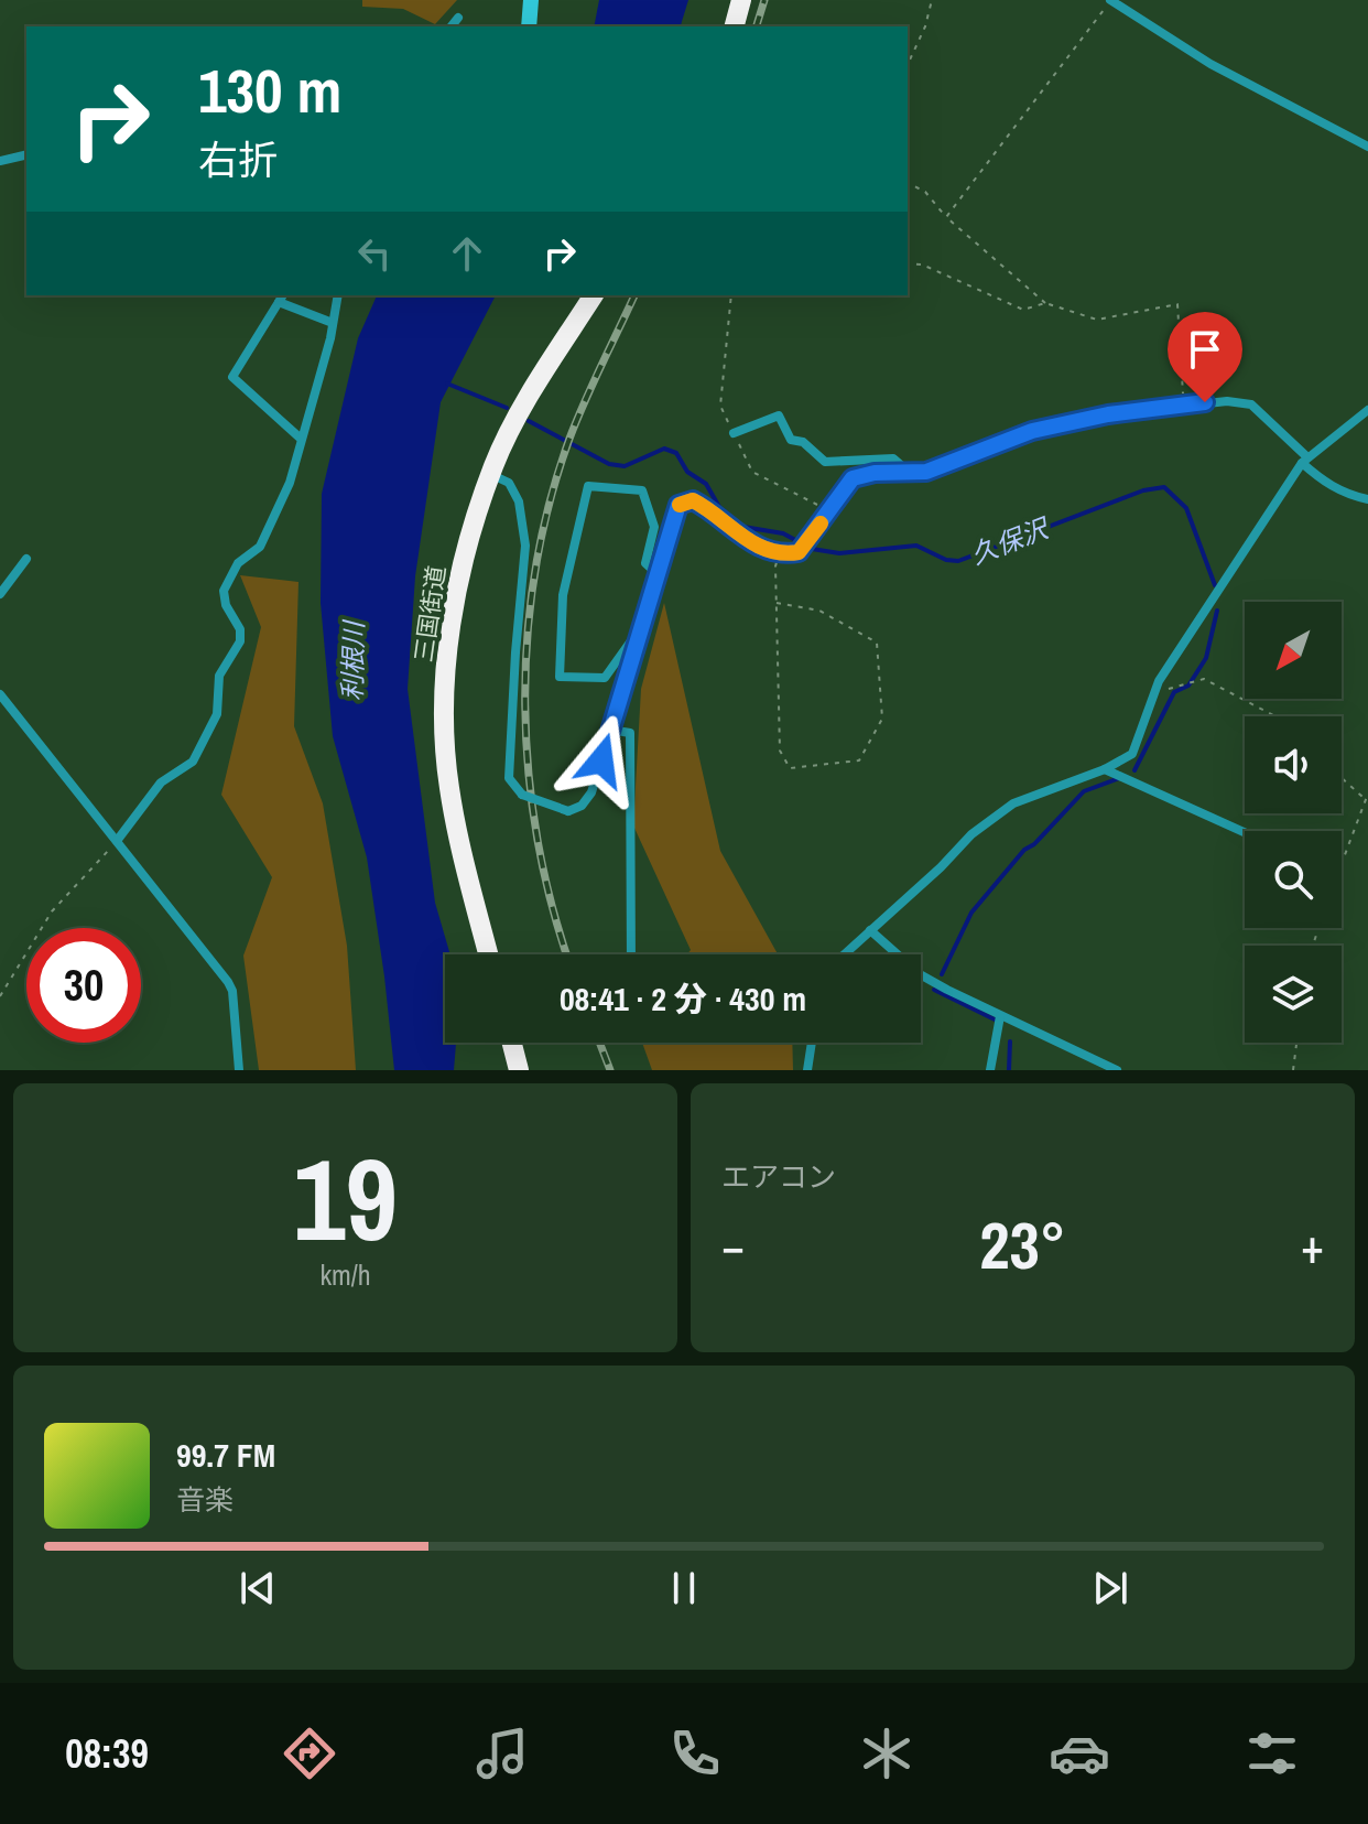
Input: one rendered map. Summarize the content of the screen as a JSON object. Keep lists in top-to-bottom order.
{
  "streets": {
    "highway": ["三国街道"]
  },
  "water": ["久保沢", "利根川"],
  "north": "bottom left",
  "page": {
    "turn": ["130 m", "右折"],
    "limit": "30",
    "trip": "08:41 · 2 分 · 430 m",
    "tile": [
      ["19", "km/h"],
      "エアコン"
    ],
    "heat": ["−", "23°", "+"],
    "song": ["99.7 FM", "音楽"],
    "tabs": "08:39"
  }
}
